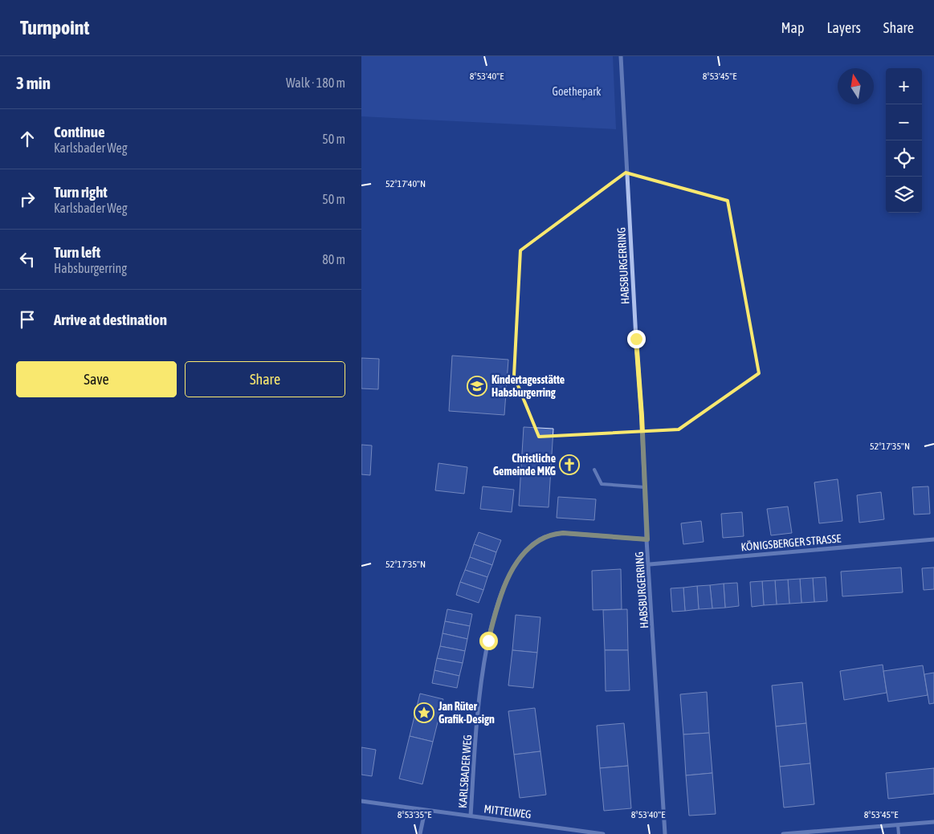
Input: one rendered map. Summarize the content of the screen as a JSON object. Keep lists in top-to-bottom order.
{
  "streets": {
    "street": [
      "HABSBURGERRING",
      "KÖNIGSBERGER STRASSE",
      "KARLSBADER WEG",
      "MITTELWEG"
    ]
  },
  "crossings": [
    ["HABSBURGERRING", "KÖNIGSBERGER STRASSE"],
    ["HABSBURGERRING", "KARLSBADER WEG"],
    ["KARLSBADER WEG", "MITTELWEG"]
  ],
  "parks": ["Goethepark"],
  "places": {
    "school or university": ["Kindertagesstätte Habsburgerring"],
    "church": ["Christliche Gemeinde MKG"],
    "place": ["Jan Rüter Grafik-Design"]
  },
  "north": "top",
  "page": {
    "header": "Turnpoint",
    "nav": ["Map", "Layers", "Share"],
    "heading": ["3 min", "Walk · 180 m"],
    "map_buttons": ["+", "−"],
    "list": [
      ["Continue", "Karlsbader Weg", "50 m"],
      ["Turn right", "Karlsbader Weg", "50 m"],
      ["Turn left", "Habsburgerring", "80 m"],
      "Arrive at destination"
    ],
    "buttons": ["Save", "Share"]
  },
  "coordinates": [
    "8°53'40\"E",
    "8°53'45\"E",
    "52°17'40\"N",
    "52°17'35\"N",
    "8°53'35\"E"
  ]
}
